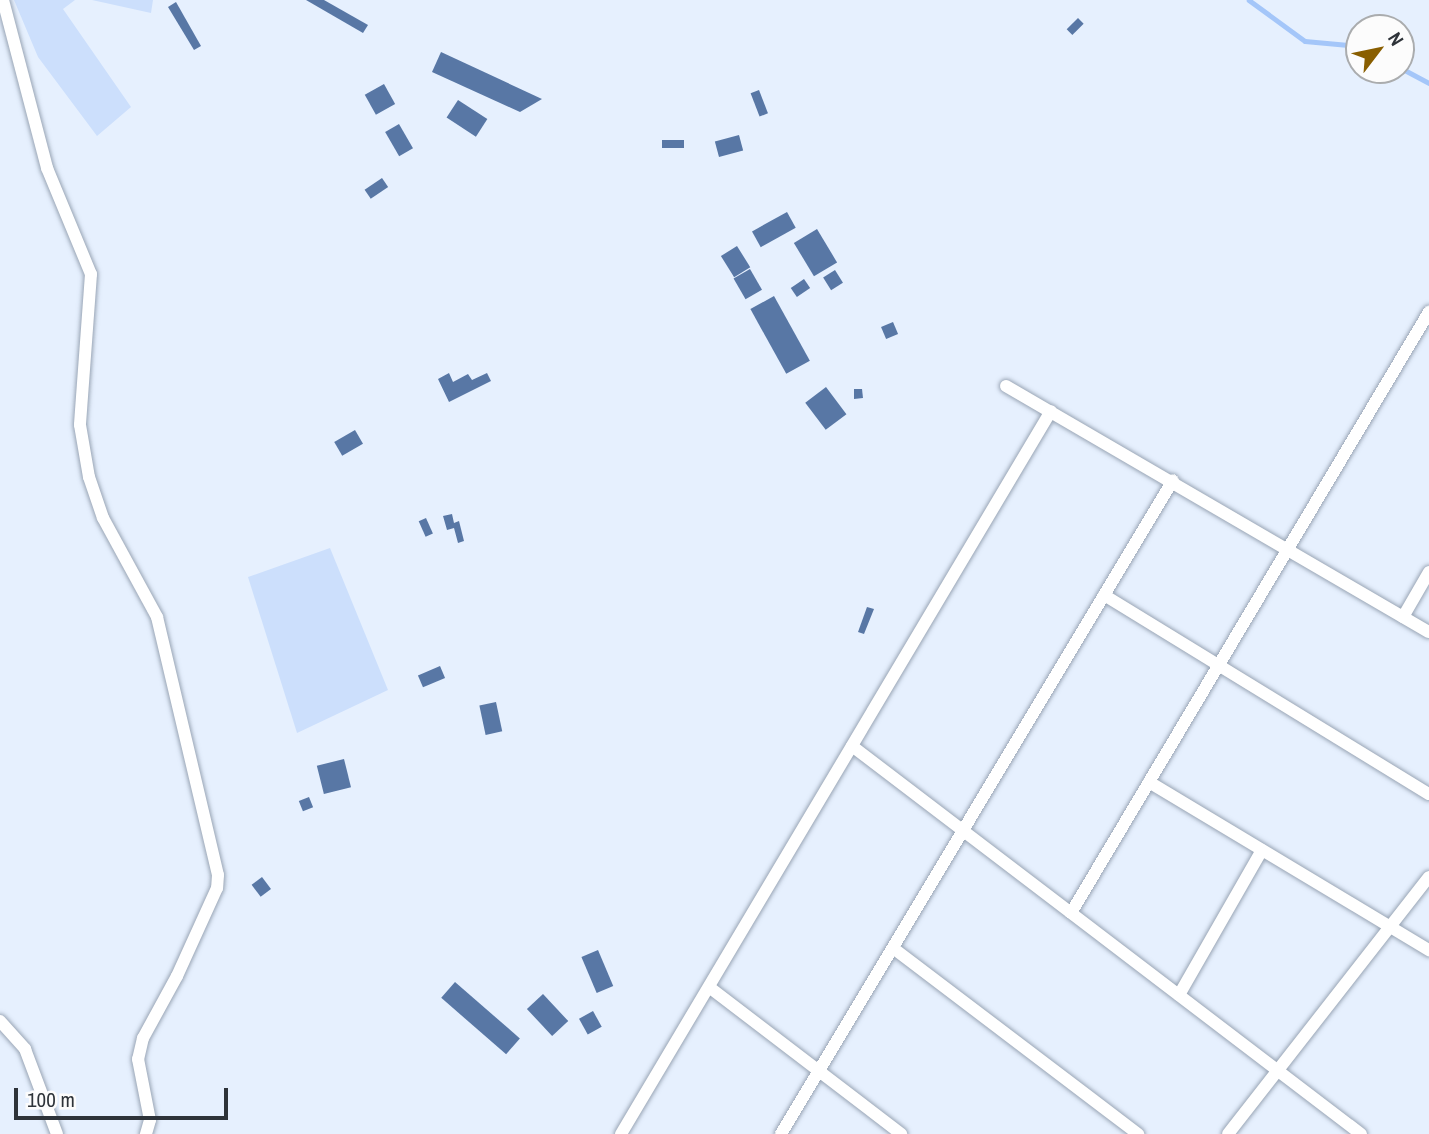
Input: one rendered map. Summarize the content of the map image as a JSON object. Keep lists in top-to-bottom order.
{
  "scale_bar": "100 m",
  "north": "top right"
}
